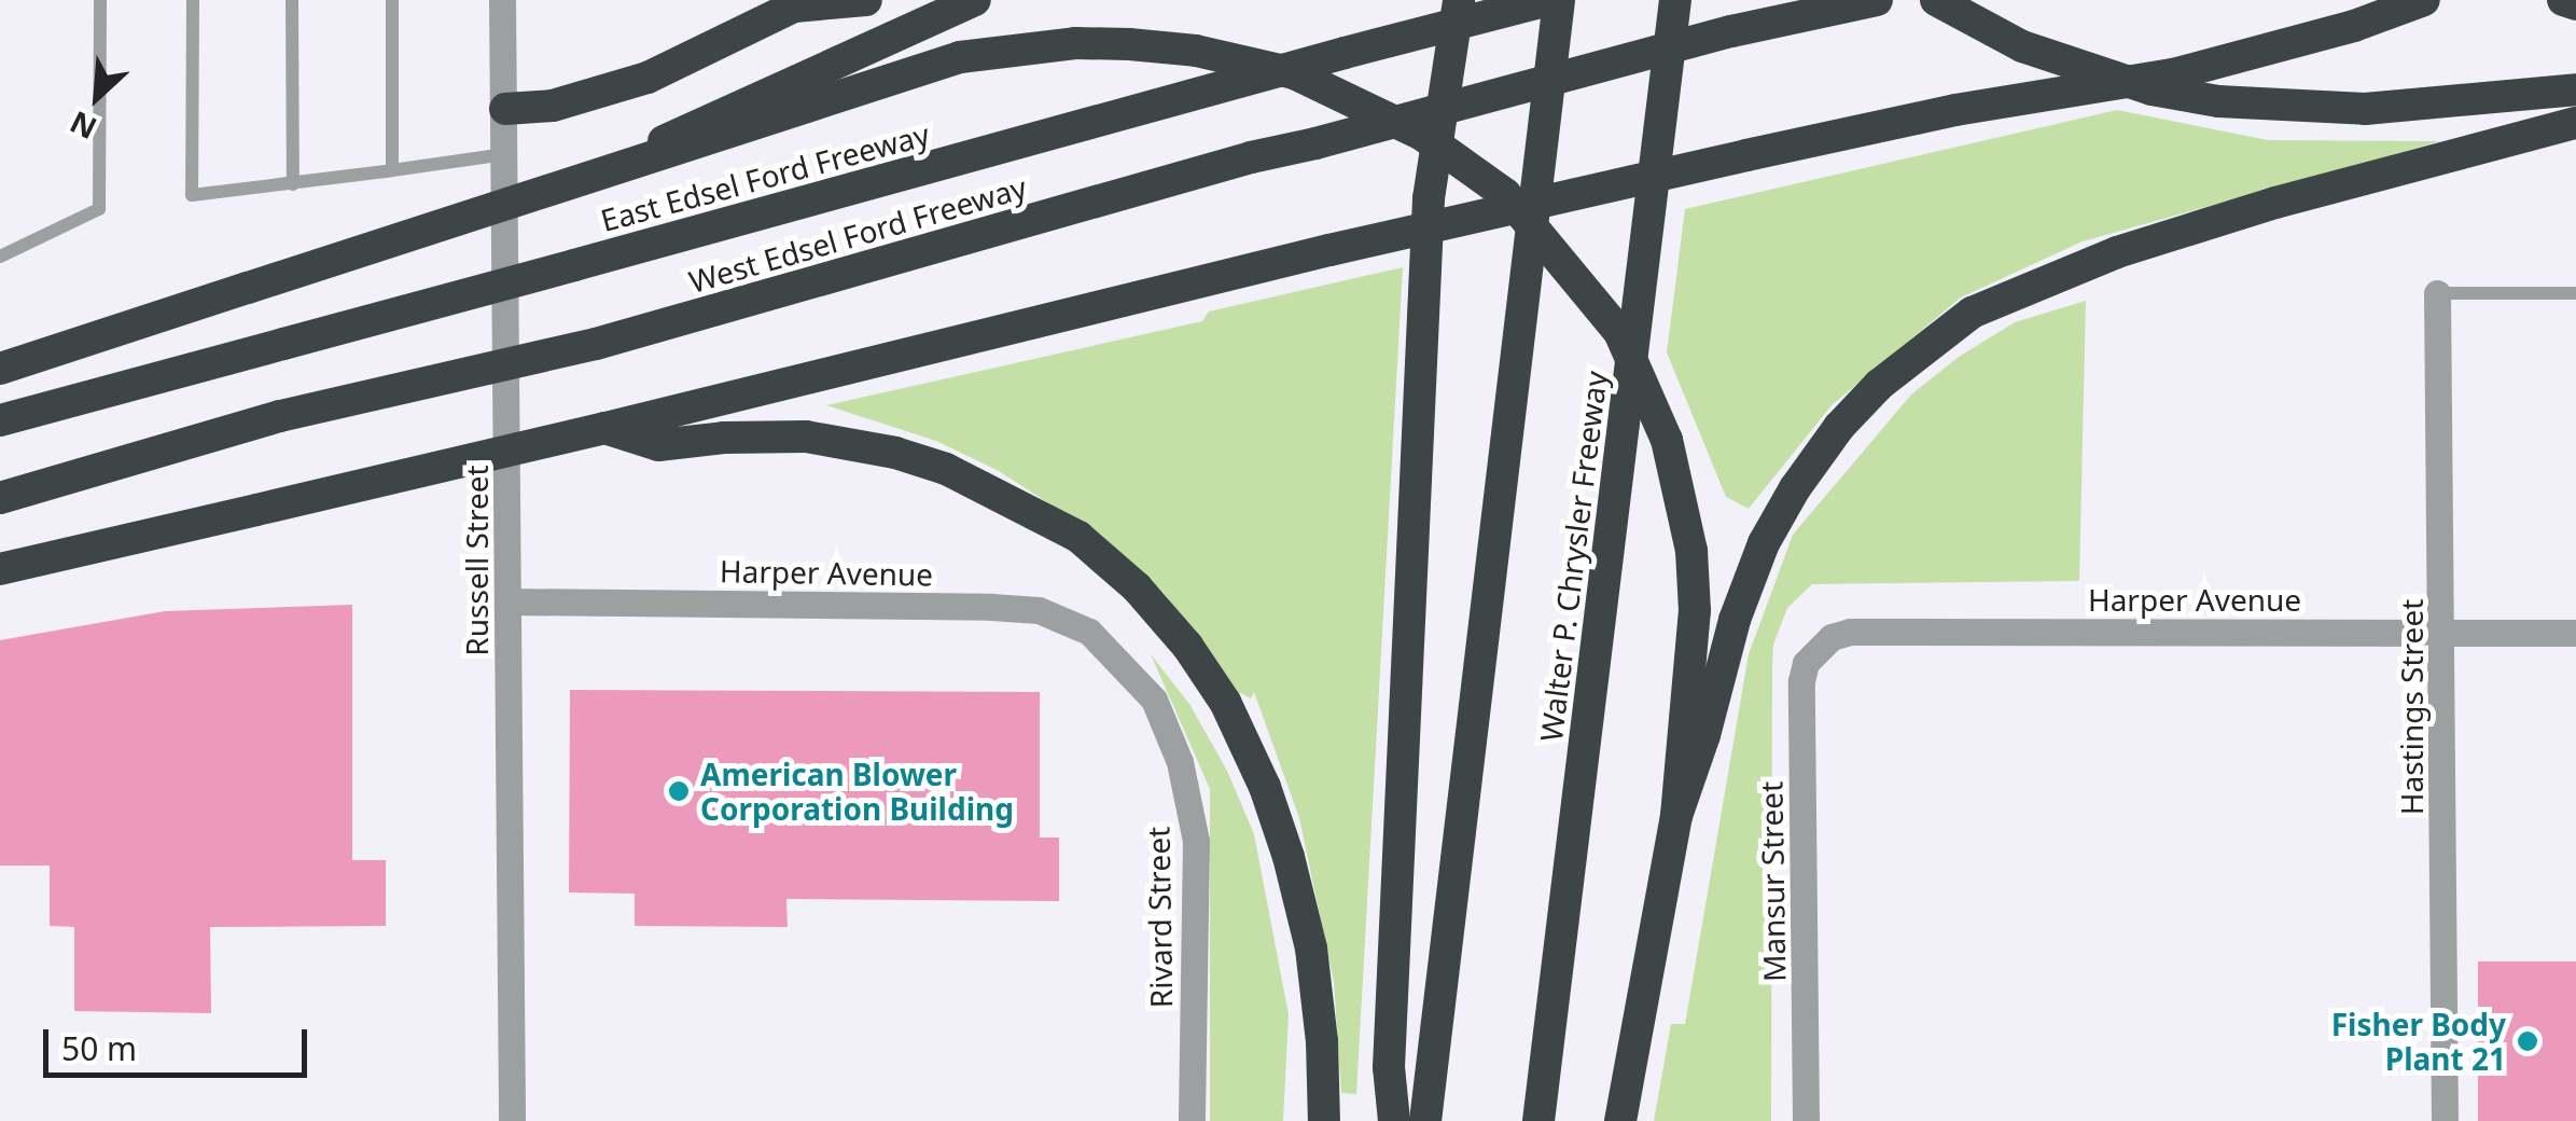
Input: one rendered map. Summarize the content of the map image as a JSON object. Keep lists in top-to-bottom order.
{
  "streets": {
    "highway": ["East Edsel Ford Freeway", "West Edsel Ford Freeway", "Walter P. Chrysler Freeway"],
    "street": [
      "Russell Street",
      "Harper Avenue",
      "Hastings Street",
      "Mansur Street",
      "Rivard Street"
    ]
  },
  "crossings": [
    ["Russell Street", "Harper Avenue"],
    ["Harper Avenue", "Hastings Street"],
    ["Harper Avenue", "Mansur Street"],
    ["Harper Avenue", "Rivard Street"]
  ],
  "places": ["American Blower Corporation Building", "Fisher Body Plant 21"],
  "scale_bar": "50 m",
  "north": "bottom left"
}
